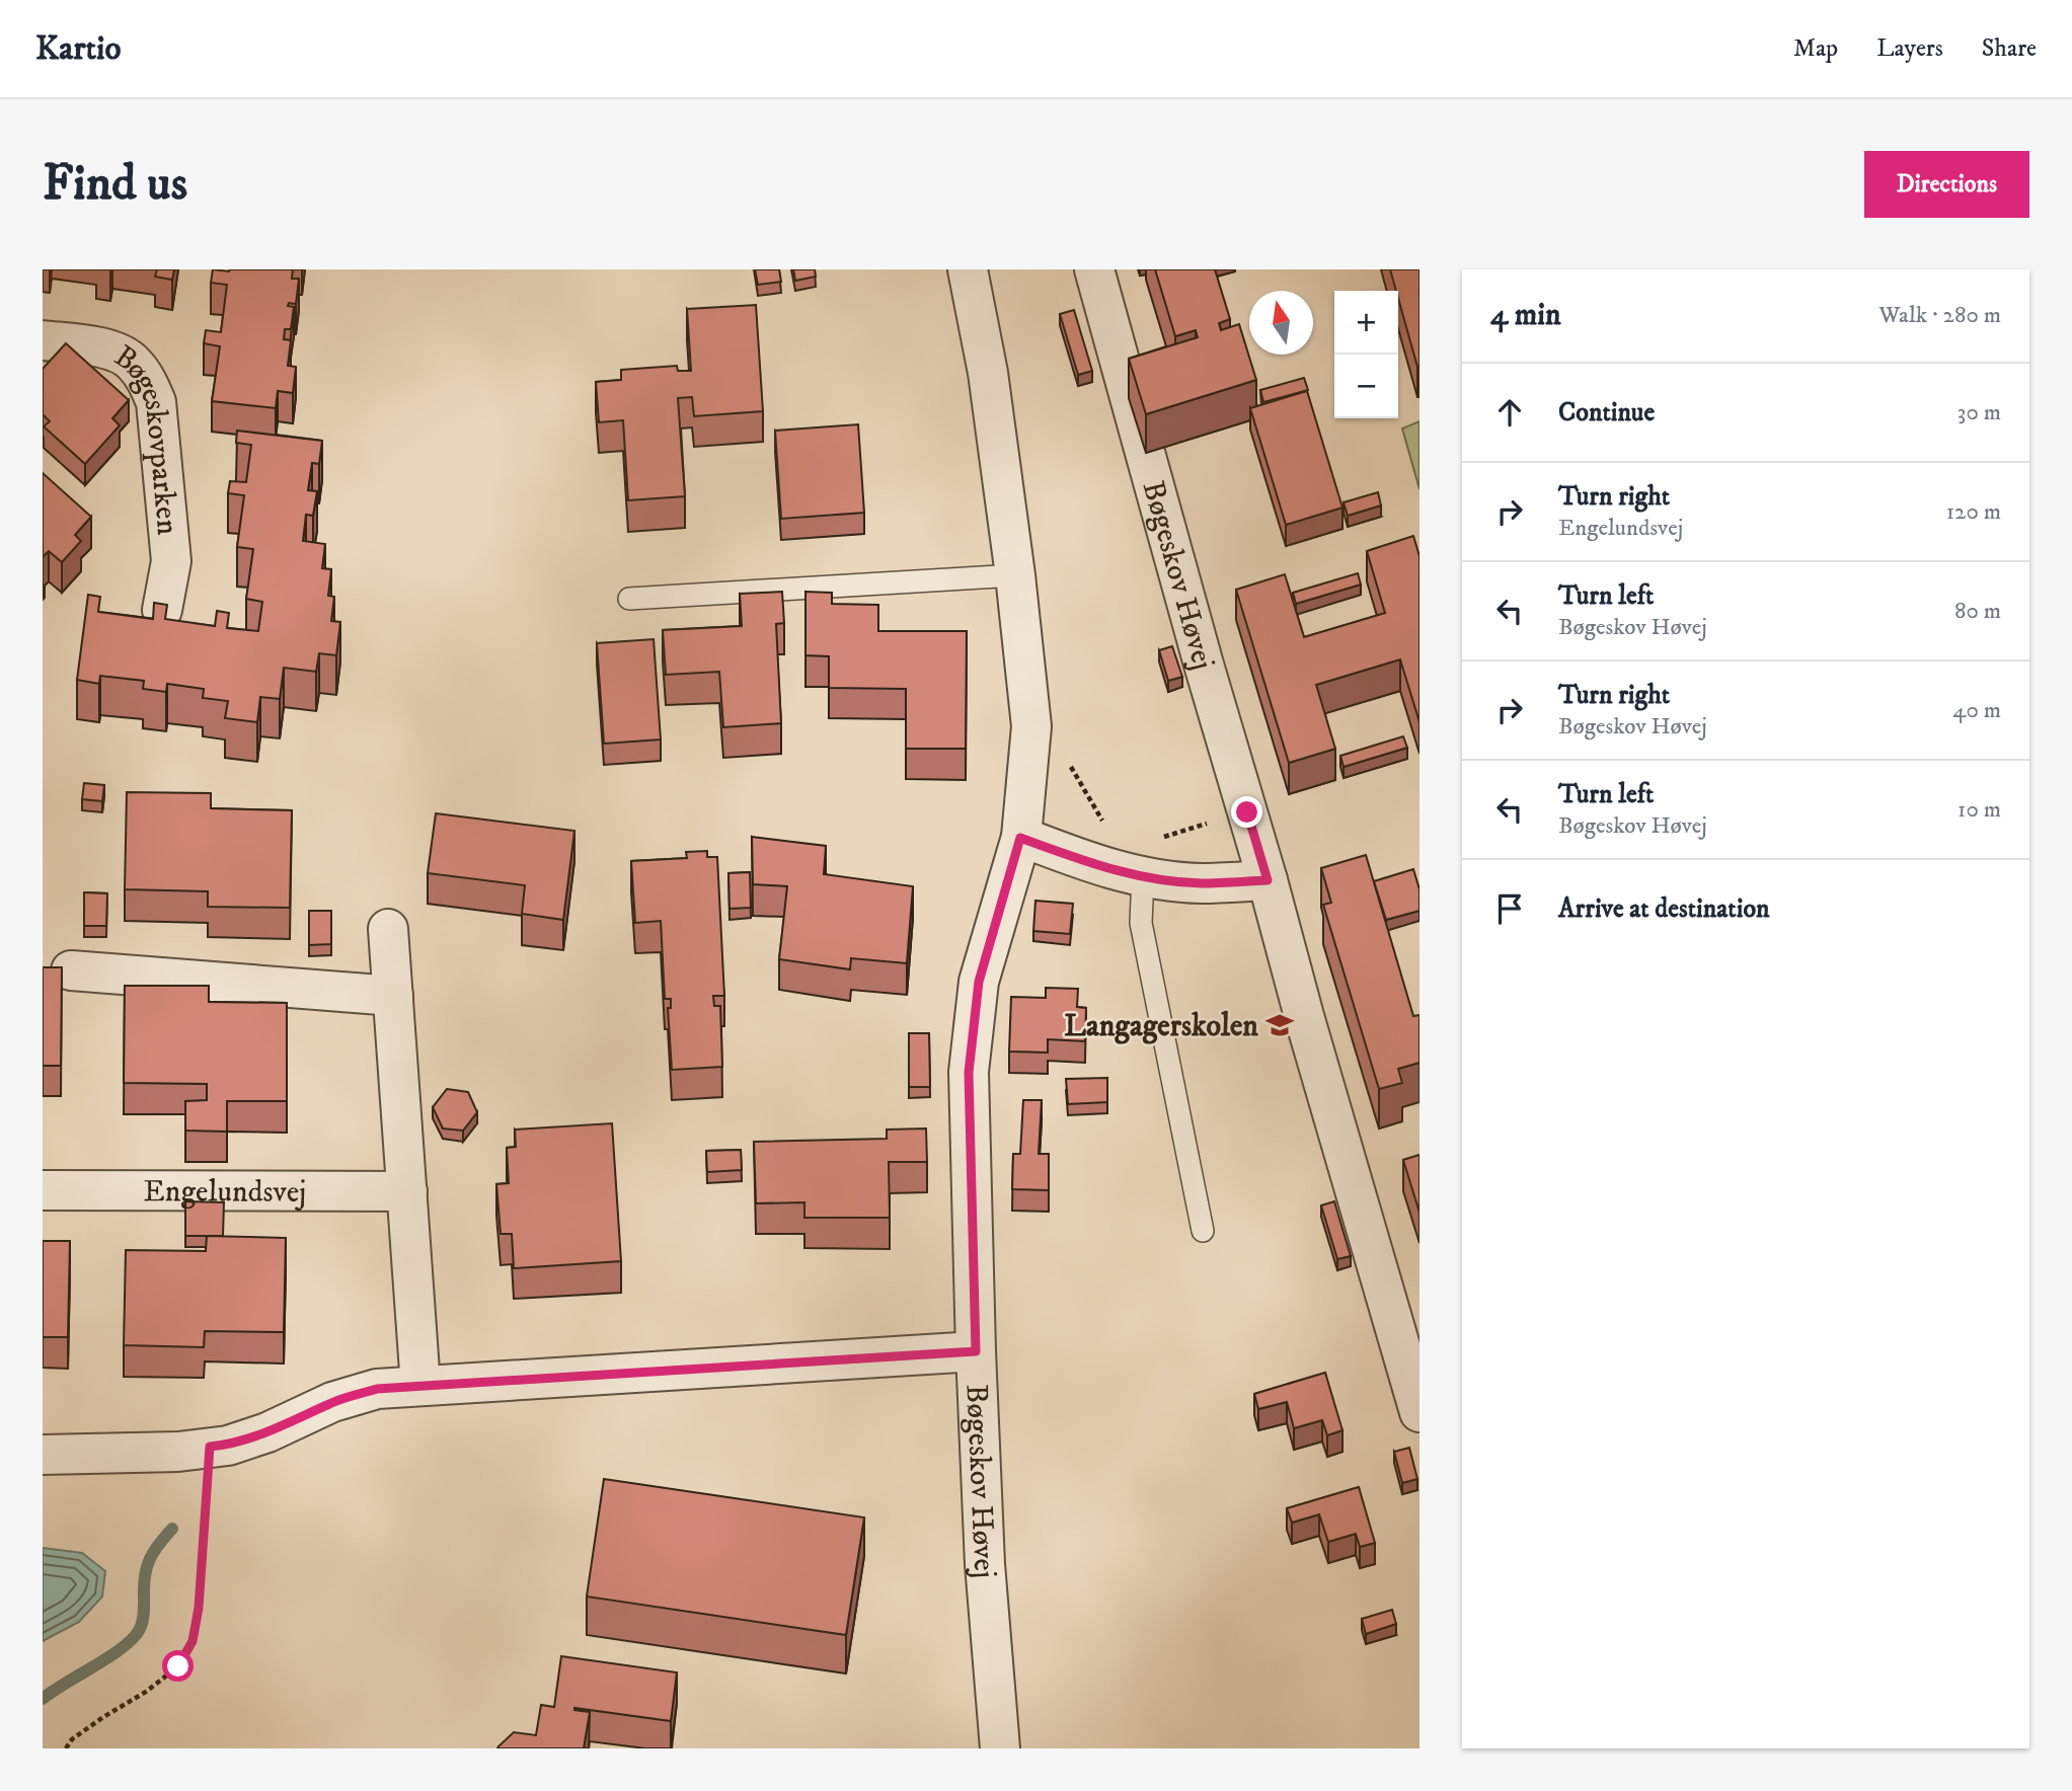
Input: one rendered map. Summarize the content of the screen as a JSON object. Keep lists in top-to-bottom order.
{
  "streets": {
    "street": ["Bøgeskovparken", "Bøgeskov Høvej", "Engelundsvej"]
  },
  "places": {
    "school or university": ["Langagerskolen"]
  },
  "north": "top",
  "page": {
    "header": "Kartio",
    "nav": ["Map", "Layers", "Share"],
    "buttons": "Directions",
    "title": "Find us",
    "heading": ["4 min", "Walk · 280 m"],
    "map_buttons": ["+", "−"],
    "list": [
      ["Continue", "30 m"],
      ["Turn right", "Engelundsvej", "120 m"],
      ["Turn left", "Bøgeskov Høvej", "80 m"],
      ["Turn right", "Bøgeskov Høvej", "40 m"],
      ["Turn left", "Bøgeskov Høvej", "10 m"],
      "Arrive at destination"
    ]
  }
}
